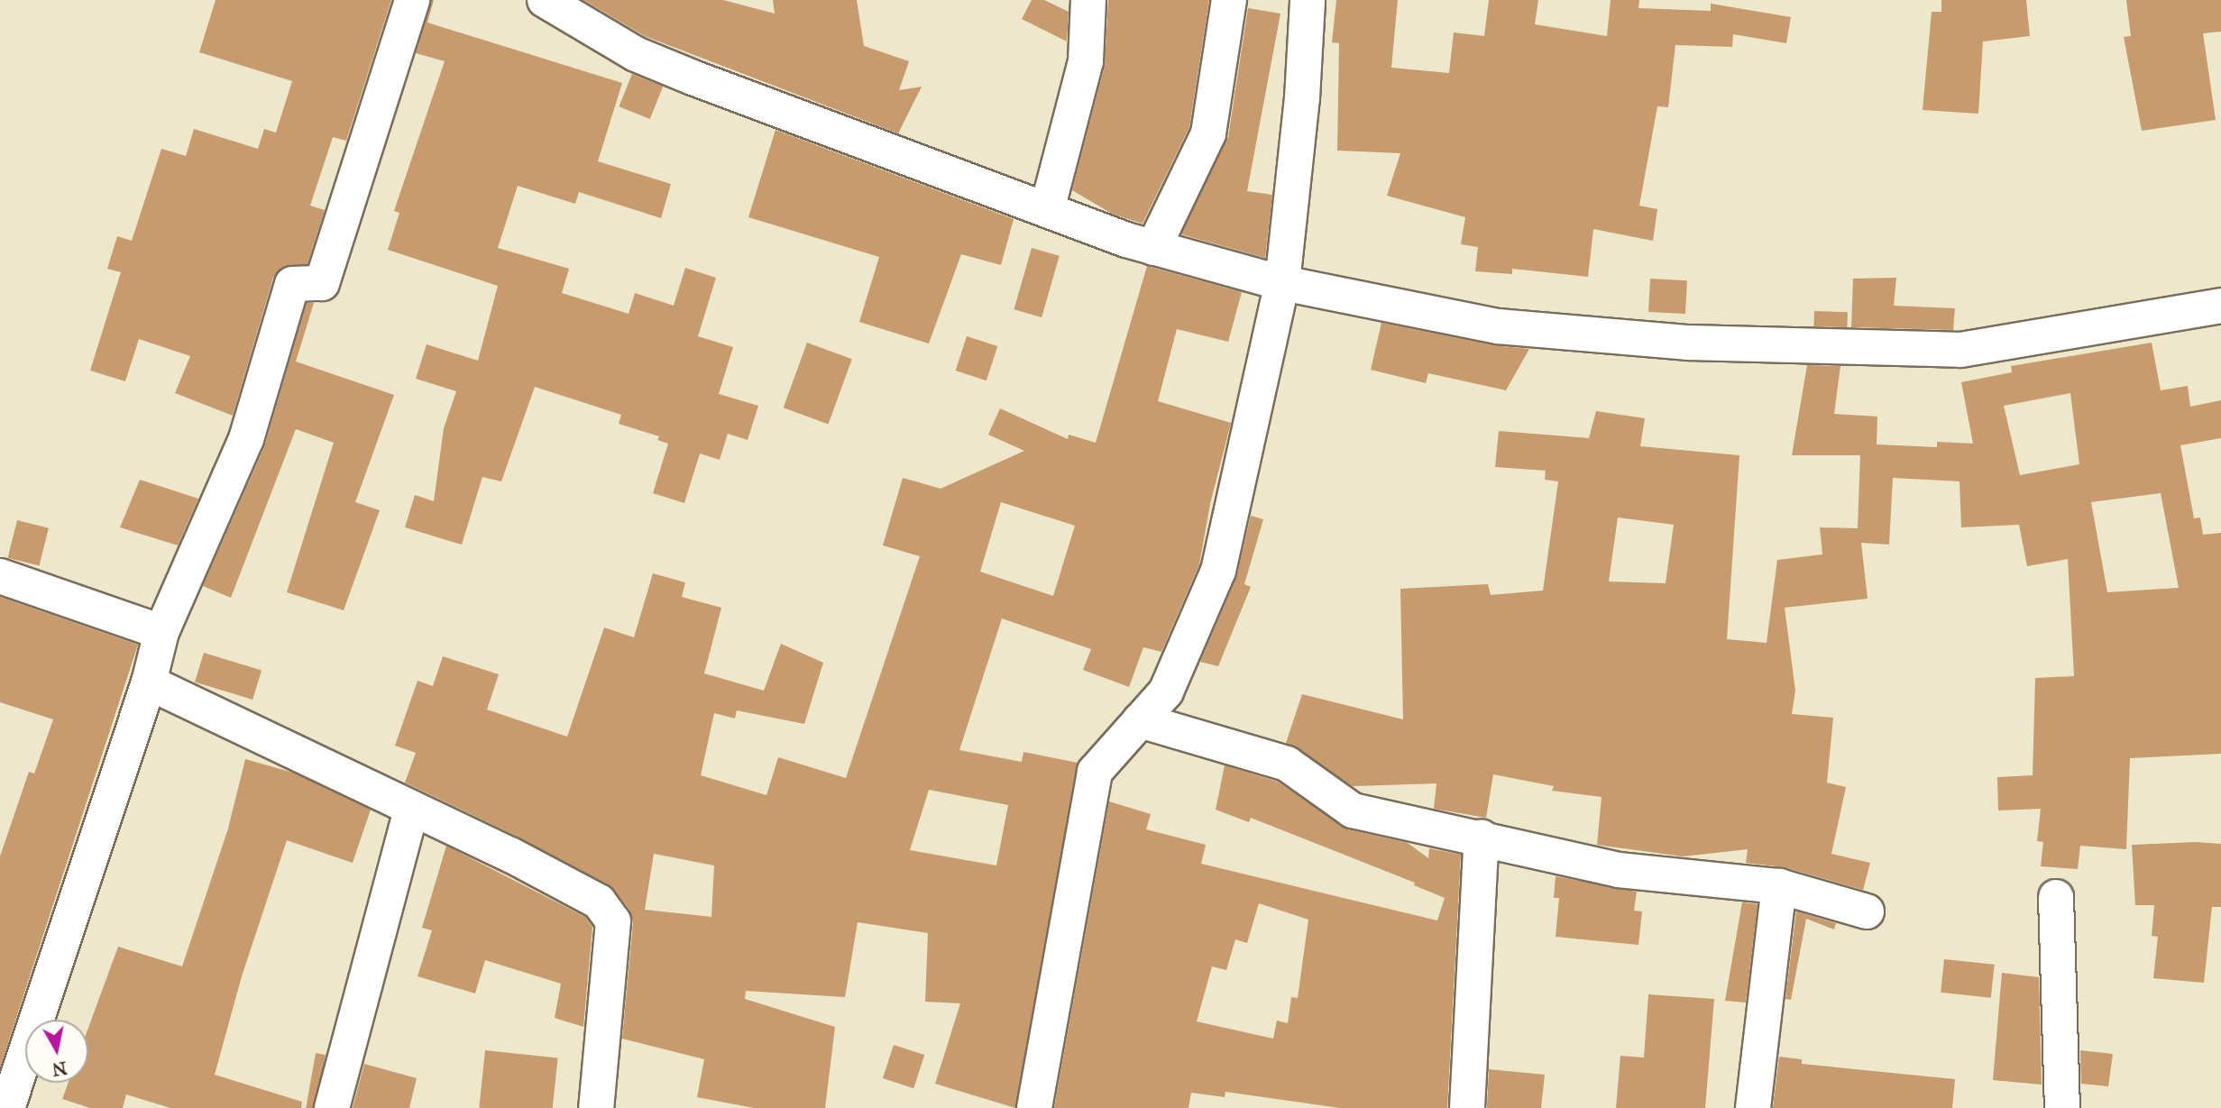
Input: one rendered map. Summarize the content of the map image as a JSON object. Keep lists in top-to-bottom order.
{
  "north": "bottom"
}
